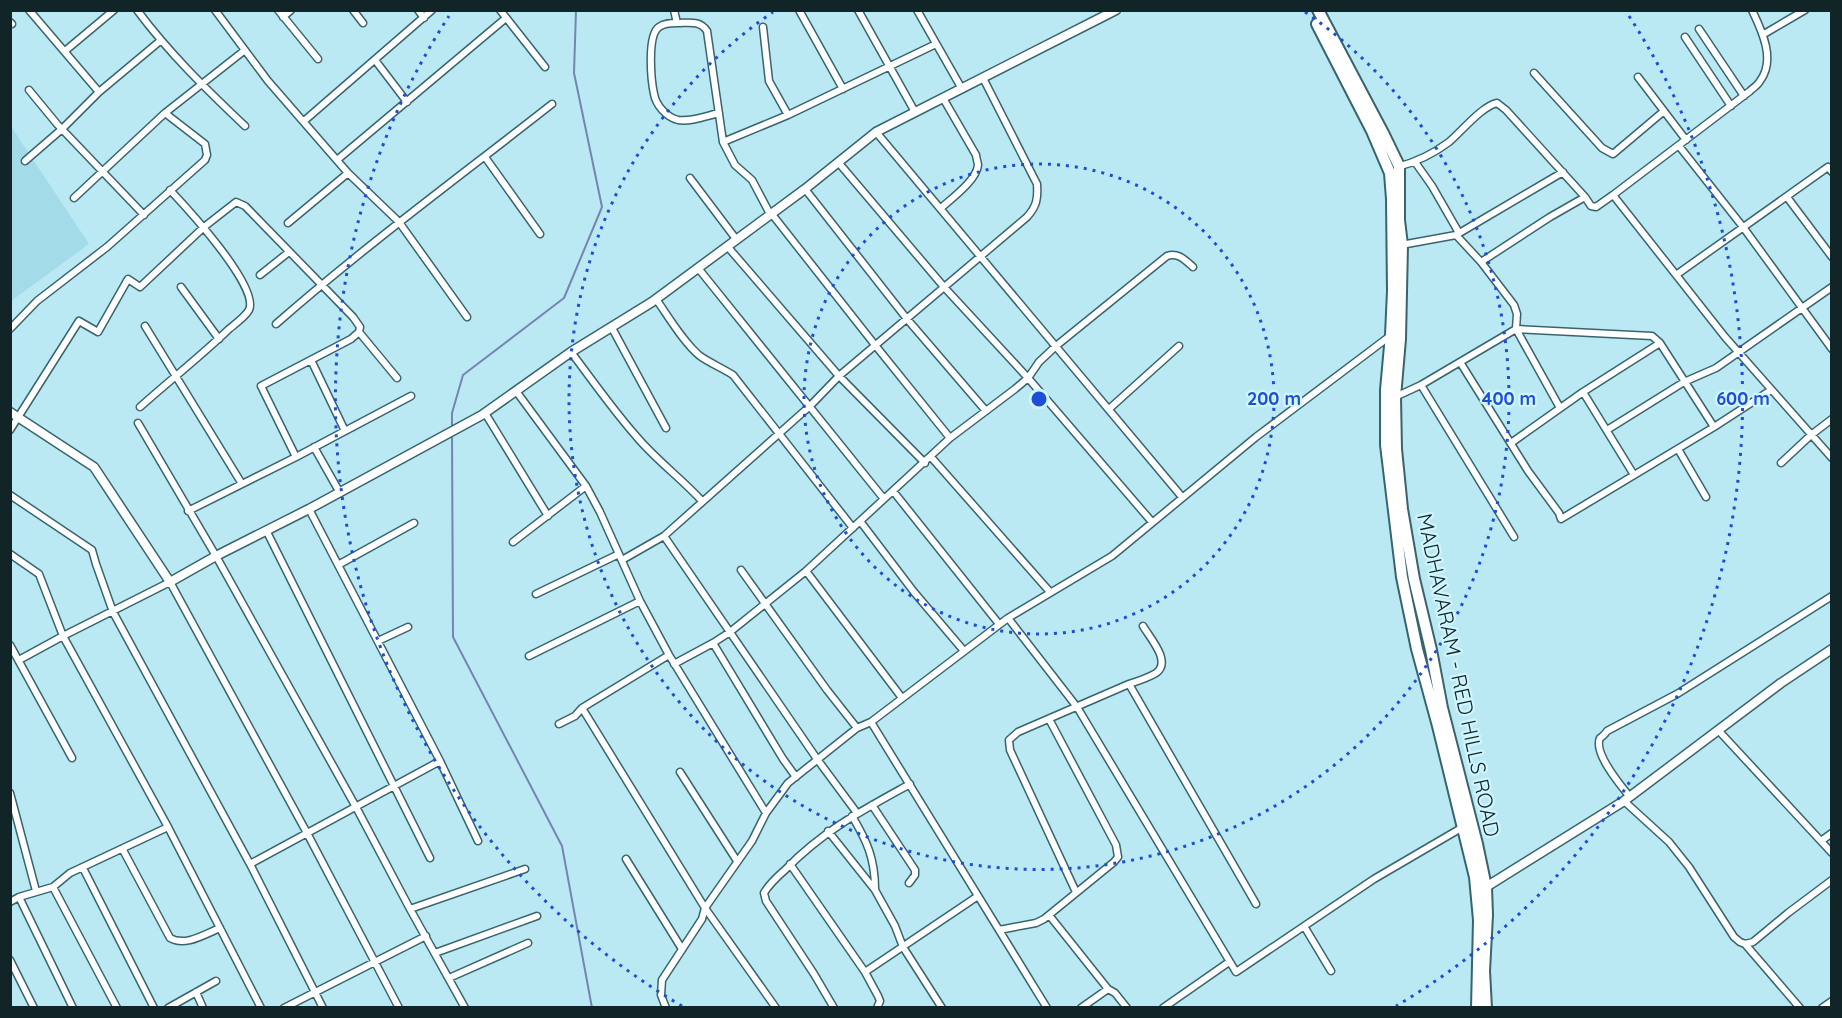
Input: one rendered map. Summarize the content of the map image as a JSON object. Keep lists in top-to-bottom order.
{
  "streets": {
    "main road": ["MADHAVARAM - RED HILLS ROAD"]
  },
  "rings": ["200 m", "400 m", "600 m"]
}
